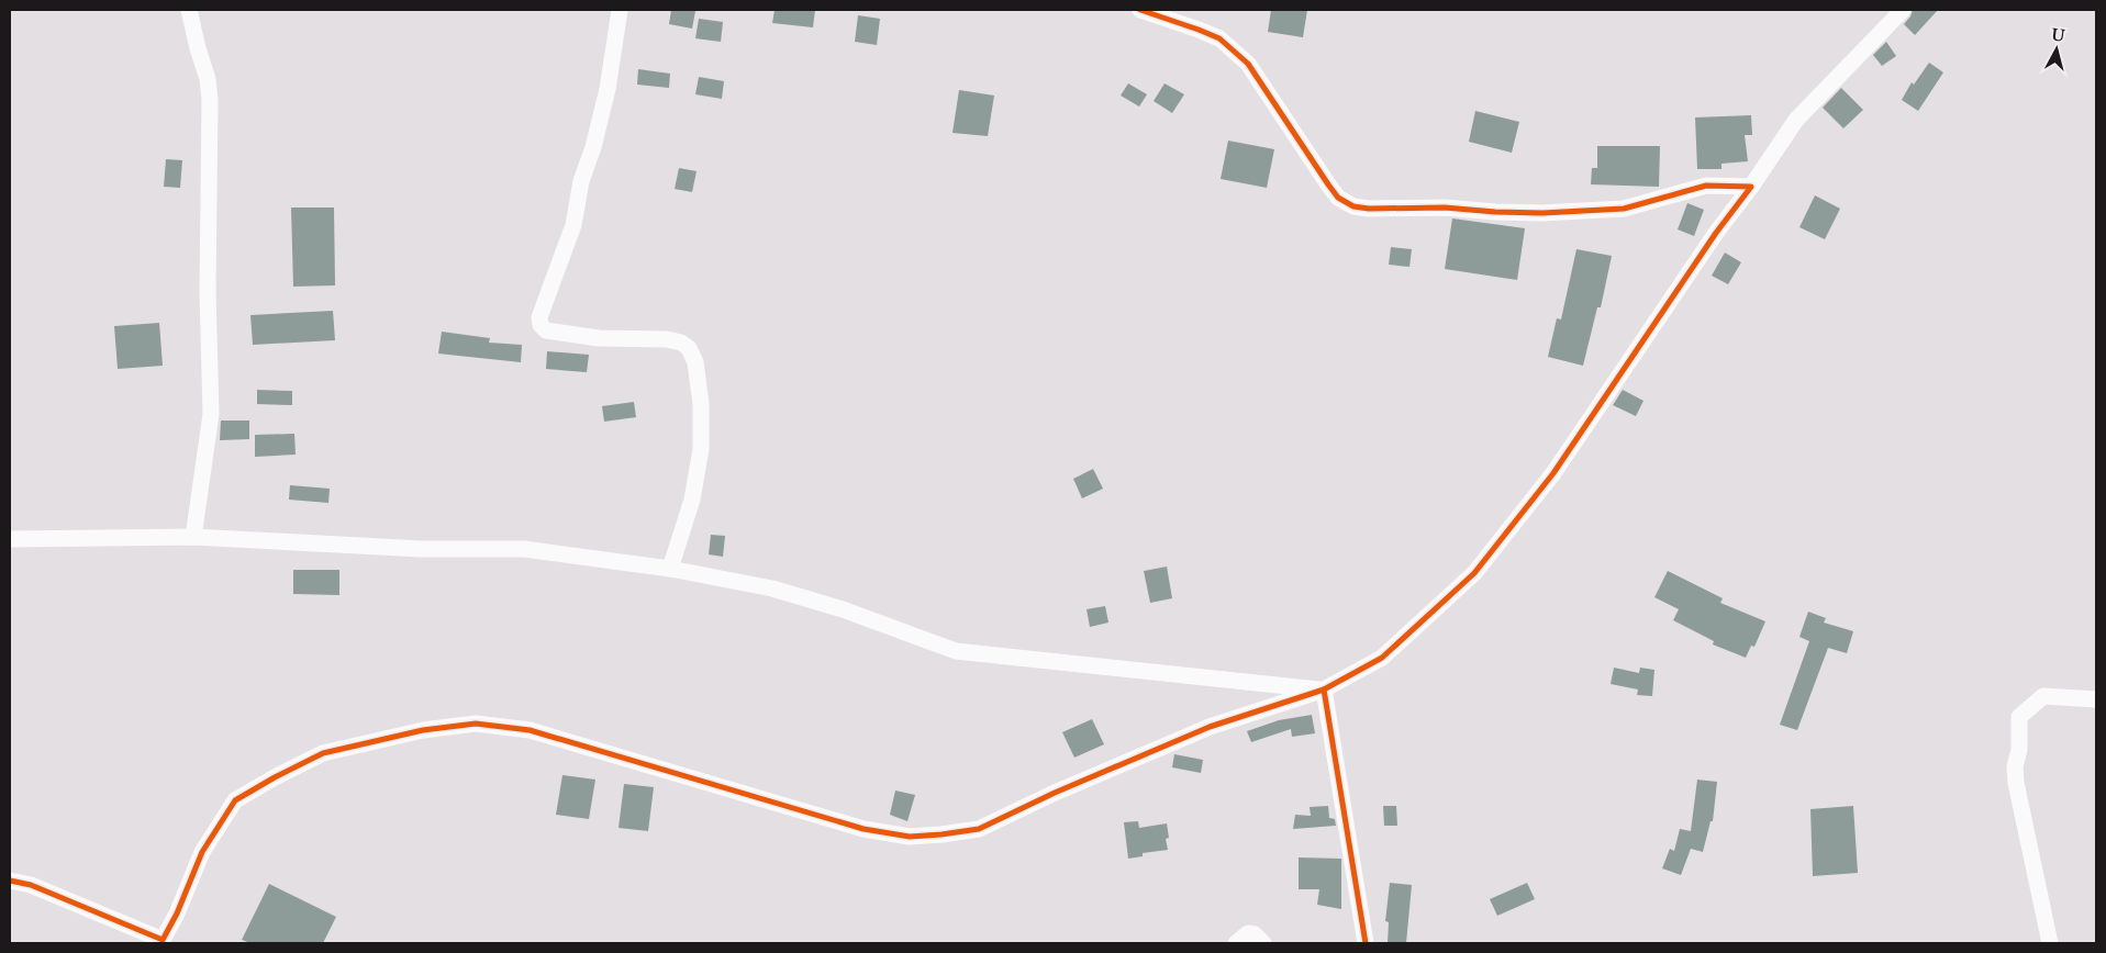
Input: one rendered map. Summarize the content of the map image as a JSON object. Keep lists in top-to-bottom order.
{
  "north": "top"
}
